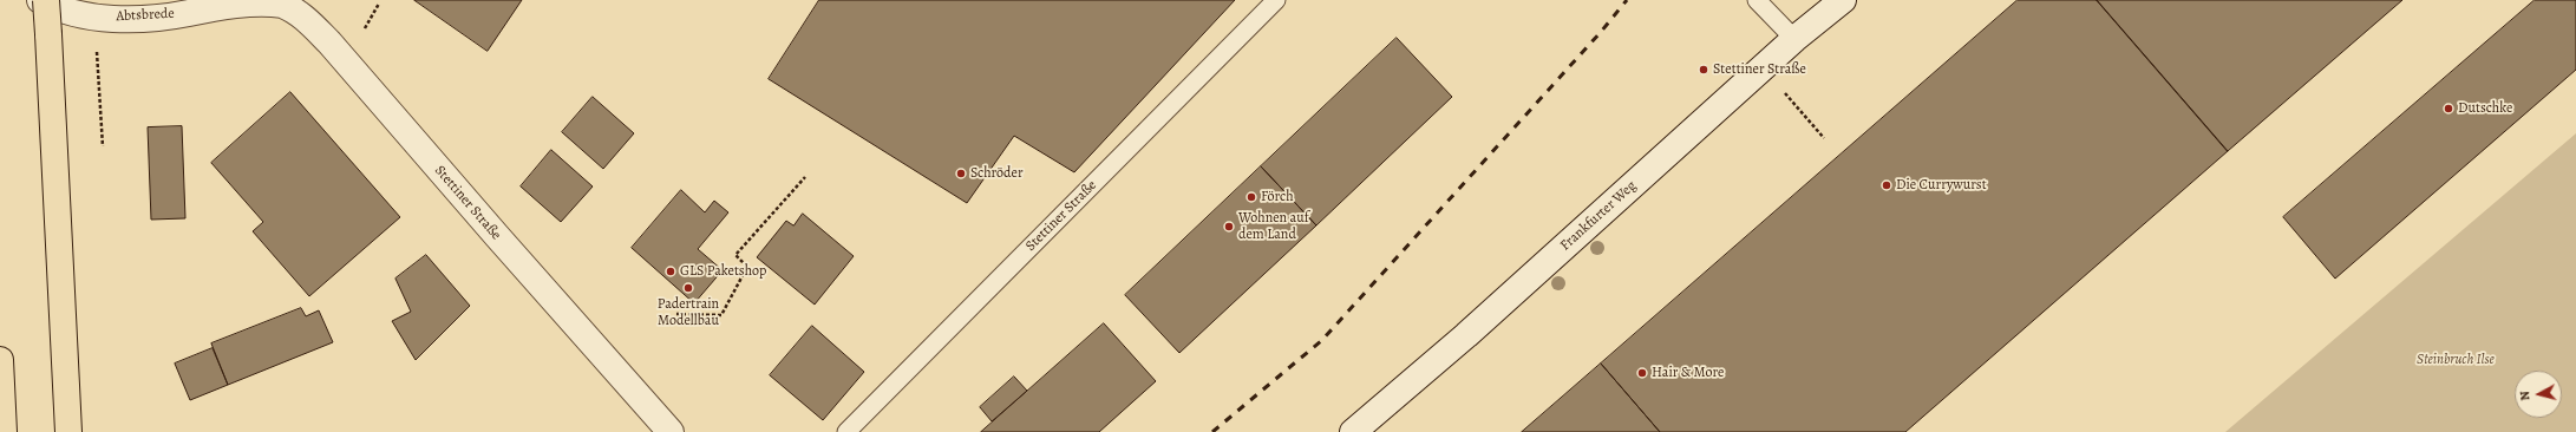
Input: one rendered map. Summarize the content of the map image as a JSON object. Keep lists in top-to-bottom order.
{
  "streets": {
    "street": ["Abtsbrede", "Stettiner Straße", "Frankfurter Weg"]
  },
  "crossings": [
    ["Abtsbrede", "Stettiner Straße"]
  ],
  "parks": ["Steinbruch Ilse"],
  "places": [
    "Stettiner Straße",
    "Dutschke",
    "Schröder",
    "Die Currywurst",
    "Förch",
    "Wohnen auf dem Land",
    "GLS Paketshop",
    "Padertrain Modellbau",
    "Hair & More"
  ],
  "north": "left"
}
